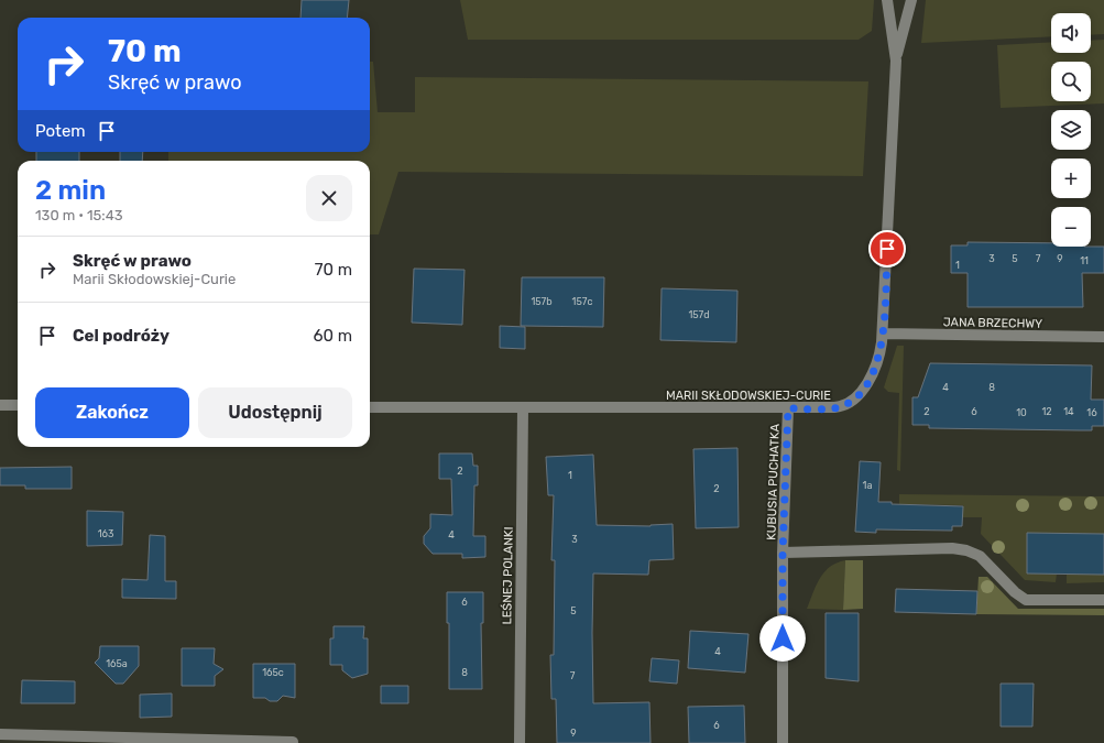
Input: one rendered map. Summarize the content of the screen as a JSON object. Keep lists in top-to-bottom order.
{
  "streets": {
    "street": [
      "JANA BRZECHWY",
      "MARII SKŁODOWSKIEJ-CURIE",
      "KUBUSIA PUCHATKA",
      "LEŚNEJ POLANKI"
    ]
  },
  "crossings": [
    ["JANA BRZECHWY", "MARII SKŁODOWSKIEJ-CURIE"],
    ["MARII SKŁODOWSKIEJ-CURIE", "KUBUSIA PUCHATKA"],
    ["MARII SKŁODOWSKIEJ-CURIE", "LEŚNEJ POLANKI"]
  ],
  "house_numbers": [
    "3",
    "5",
    "7",
    "9",
    "11",
    "1",
    "157b",
    "157c",
    "157d",
    "4",
    "8",
    "2",
    "6",
    "12",
    "14",
    "10",
    "16",
    "2",
    "1",
    "1a",
    "2",
    "163",
    "4",
    "3",
    "6",
    "5",
    "4",
    "165a",
    "165c",
    "8",
    "7",
    "6",
    "9"
  ],
  "page": {
    "map_buttons": ["+", "−"],
    "turn": ["70 m", "Skręć w prawo"],
    "then": "Potem",
    "heading": ["2 min", "130 m · 15:43"],
    "list": [
      {
        "name": "Skręć w prawo",
        "note": "Marii Skłodowskiej-Curie",
        "value": "70 m"
      },
      {
        "name": "Cel podróży",
        "value": "60 m"
      }
    ],
    "buttons": ["Zakończ", "Udostępnij"]
  }
}
